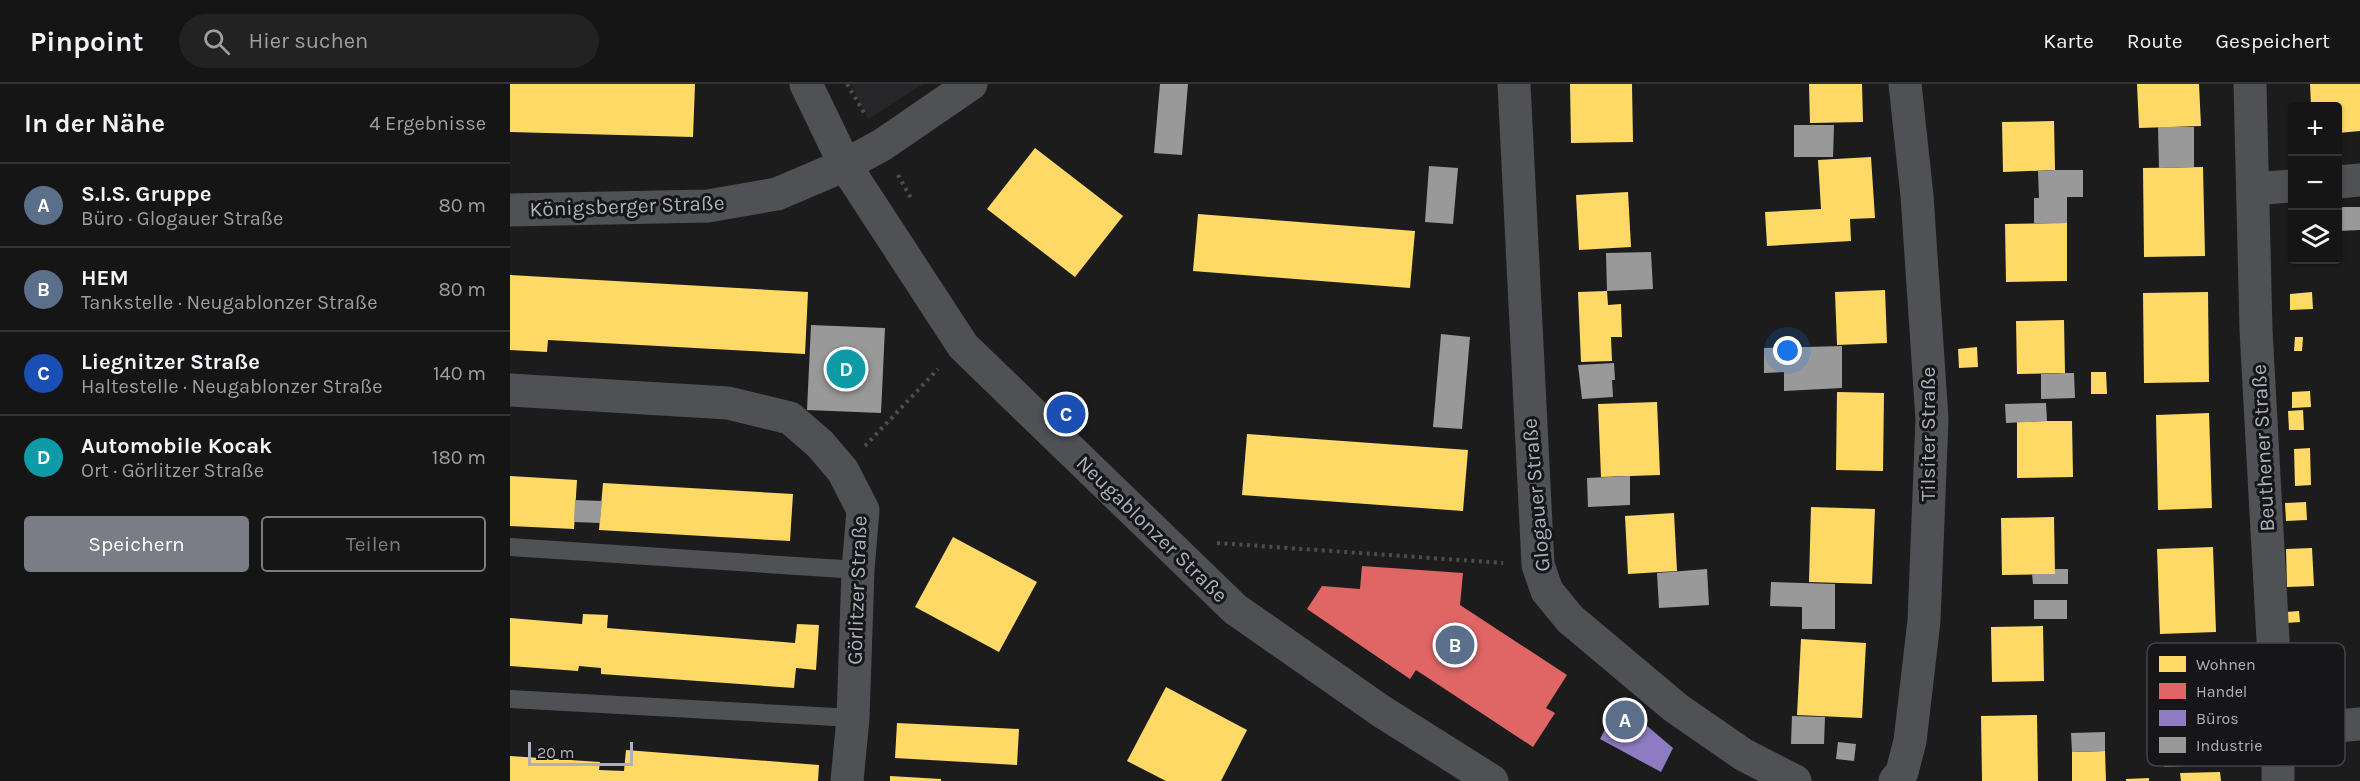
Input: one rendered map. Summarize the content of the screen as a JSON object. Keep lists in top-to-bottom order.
{
  "streets": {
    "street": [
      "Königsberger Straße",
      "Tilsiter Straße",
      "Beuthener Straße",
      "Glogauer Straße",
      "Neugablonzer Straße",
      "Görlitzer Straße"
    ]
  },
  "crossings": [
    ["Königsberger Straße", "Neugablonzer Straße"]
  ],
  "legend": [
    "Wohnen",
    "Handel",
    "Büros",
    "Industrie"
  ],
  "scale_bar": "20 m",
  "page": {
    "header": "Pinpoint",
    "search": "Hier suchen",
    "nav": ["Karte", "Route", "Gespeichert"],
    "heading": ["In der Nähe", "4 Ergebnisse"],
    "map_buttons": ["+", "−"],
    "list": [
      {
        "mark": "A",
        "name": "S.I.S. Gruppe",
        "note": "Büro · Glogauer Straße",
        "value": "80 m"
      },
      {
        "mark": "B",
        "name": "HEM",
        "note": "Tankstelle · Neugablonzer Straße",
        "value": "80 m"
      },
      {
        "mark": "C",
        "name": "Liegnitzer Straße",
        "note": "Haltestelle · Neugablonzer Straße",
        "value": "140 m"
      },
      {
        "mark": "D",
        "name": "Automobile Kocak",
        "note": "Ort · Görlitzer Straße",
        "value": "180 m"
      }
    ],
    "pins": [
      "D",
      "C",
      "B",
      "A"
    ],
    "buttons": ["Speichern", "Teilen"],
    "scale": "20 m"
  }
}
